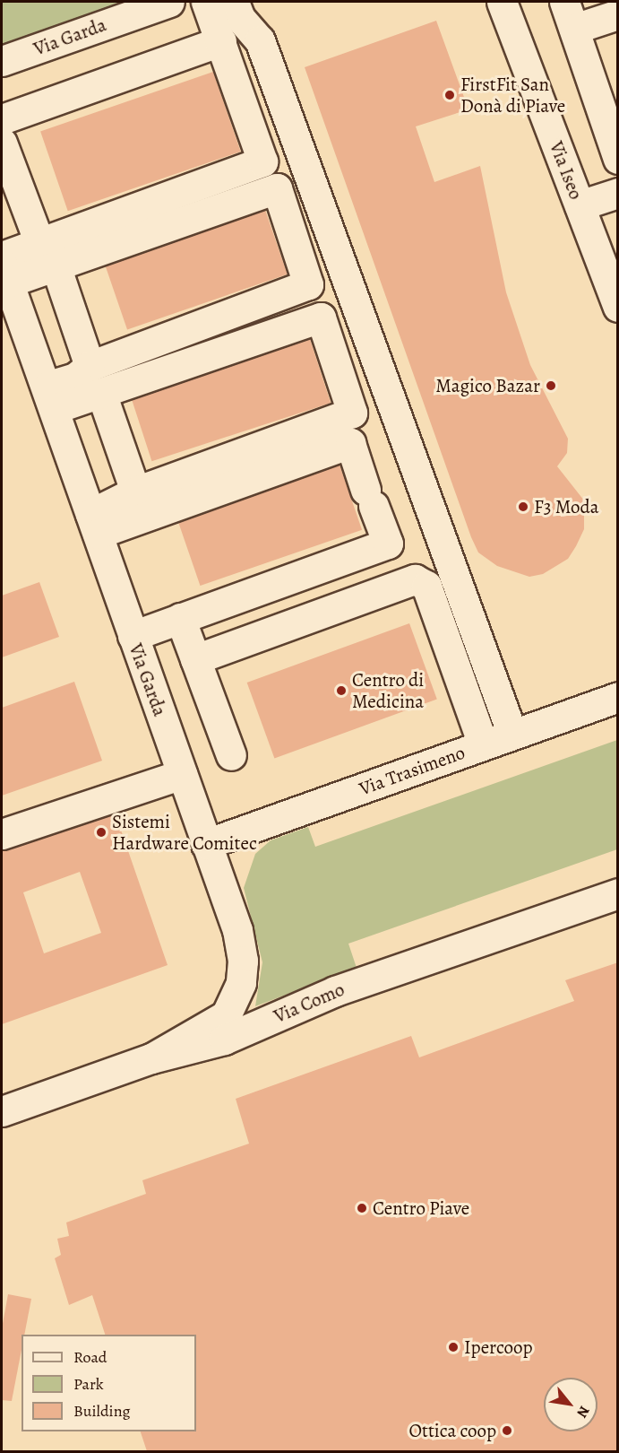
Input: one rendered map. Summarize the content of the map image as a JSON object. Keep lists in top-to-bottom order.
{
  "streets": {
    "street": [
      "Via Garda",
      "Via Iseo",
      "Via Trasimeno",
      "Via Como"
    ]
  },
  "crossings": [
    ["Via Garda", "Via Trasimeno"],
    ["Via Garda", "Via Como"]
  ],
  "places": [
    "FirstFit San Donà di Piave",
    "Magico Bazar",
    "F3 Moda",
    "Centro di Medicina",
    "Sistemi Hardware Comitec",
    "Centro Piave",
    "Ipercoop",
    "Ottica coop"
  ],
  "legend": ["Road", "Park", "Building"],
  "north": "bottom right"
}
